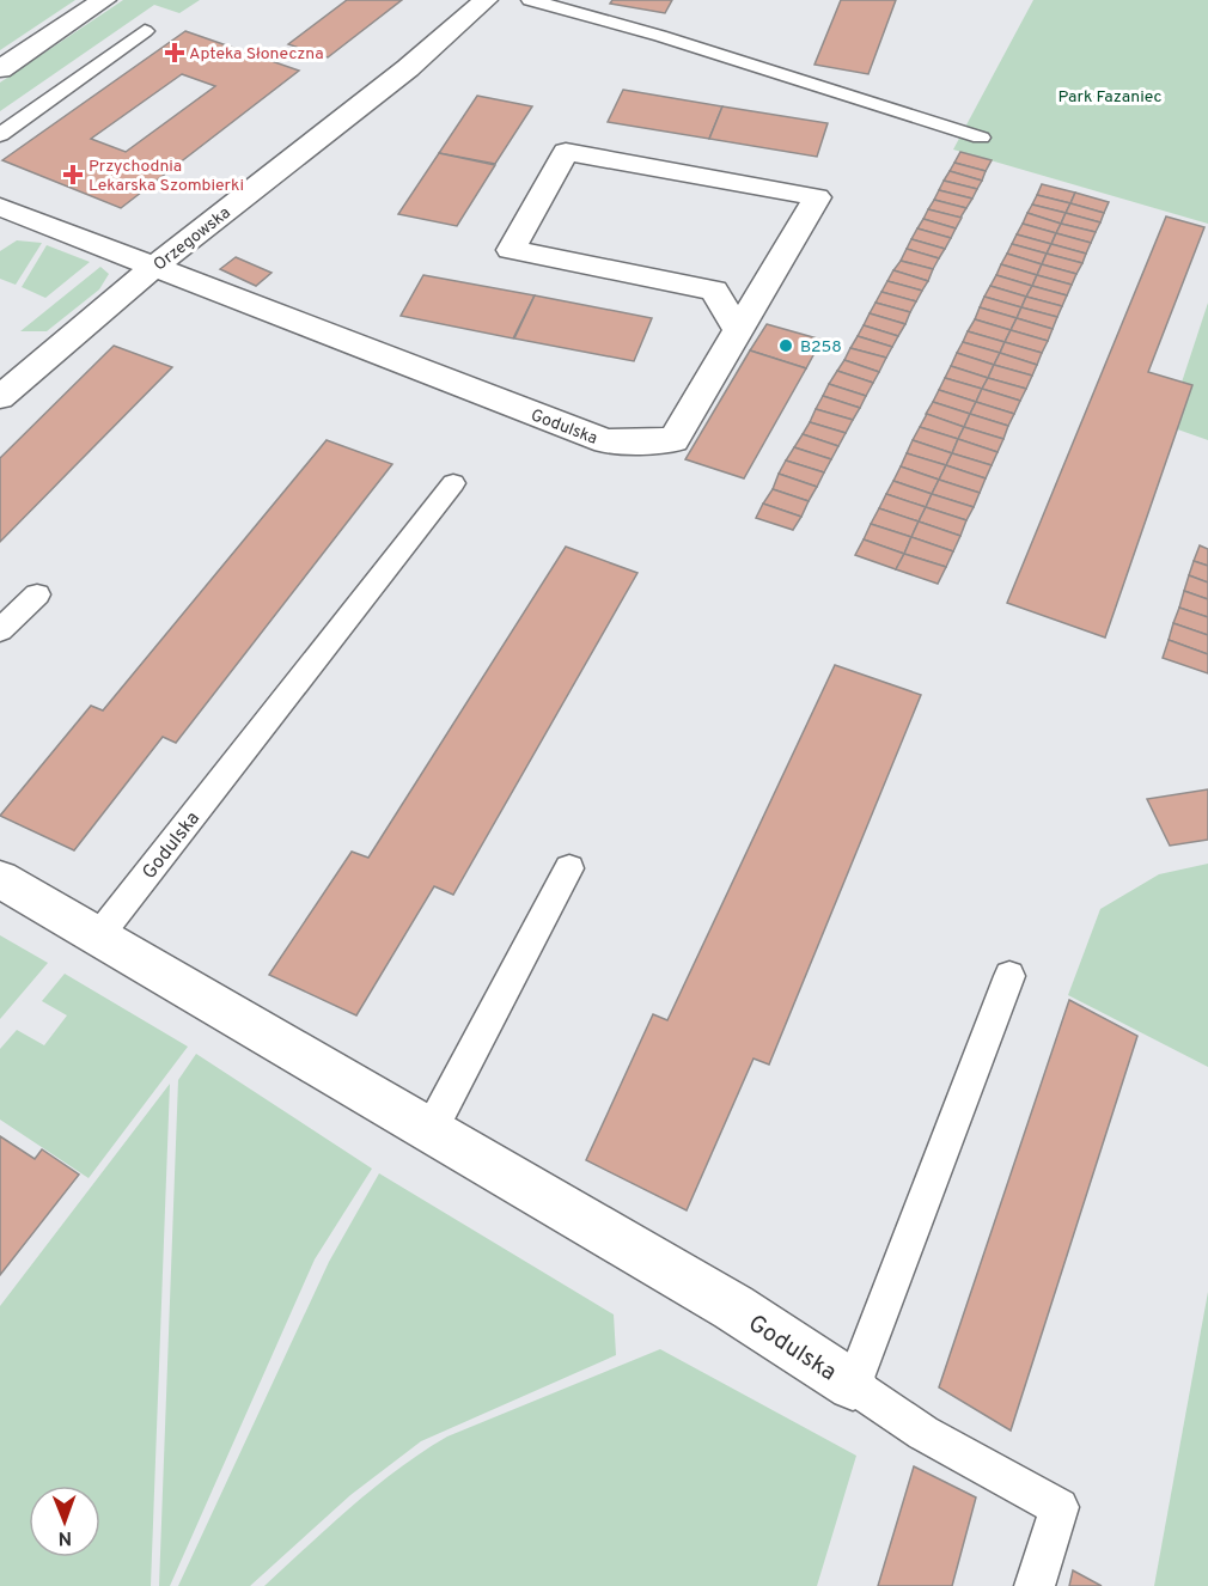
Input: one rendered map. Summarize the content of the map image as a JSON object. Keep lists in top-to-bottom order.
{
  "streets": {
    "street": ["Orzegowska", "Godulska"]
  },
  "crossings": [
    ["Orzegowska", "Godulska"]
  ],
  "parks": ["Park Fazaniec"],
  "places": {
    "health": ["Apteka Słoneczna", "Przychodnia Lekarska Szombierki"],
    "other": ["B258"]
  },
  "north": "bottom"
}
